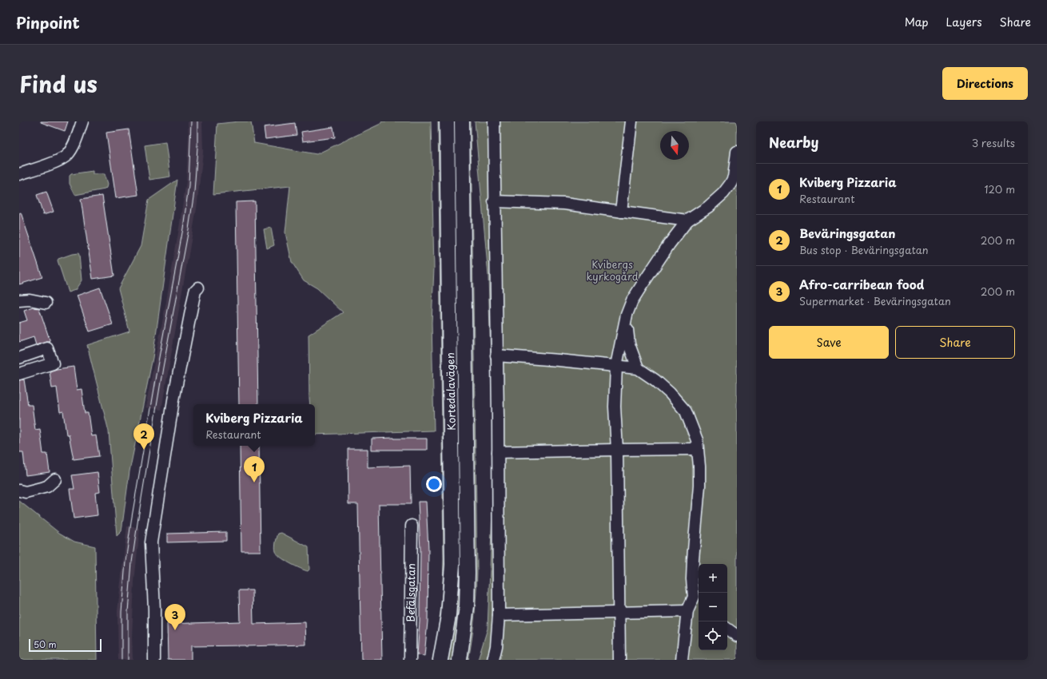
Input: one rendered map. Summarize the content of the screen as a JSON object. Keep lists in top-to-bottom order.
{
  "streets": {
    "main road": ["Kortedalavägen"],
    "street": ["Befälsgatan"]
  },
  "parks": ["Kvibergs kyrkogård"],
  "scale_bar": "50 m",
  "north": "bottom",
  "page": {
    "header": "Pinpoint",
    "nav": ["Map", "Layers", "Share"],
    "title": "Find us",
    "buttons": [
      "Directions",
      ["Save", "Share"]
    ],
    "heading": ["Nearby", "3 results"],
    "list": [
      {
        "mark": "1",
        "name": "Kviberg Pizzaria",
        "note": "Restaurant",
        "value": "120 m"
      },
      {
        "mark": "2",
        "name": "Beväringsgatan",
        "note": "Bus stop · Beväringsgatan",
        "value": "200 m"
      },
      {
        "mark": "3",
        "name": "Afro-carribean food",
        "note": "Supermarket · Beväringsgatan",
        "value": "200 m"
      }
    ],
    "popup": ["Kviberg Pizzaria", "Restaurant"],
    "pins": ["2", "1", "3"],
    "map_buttons": ["+", "−"],
    "scale": "50 m"
  }
}
